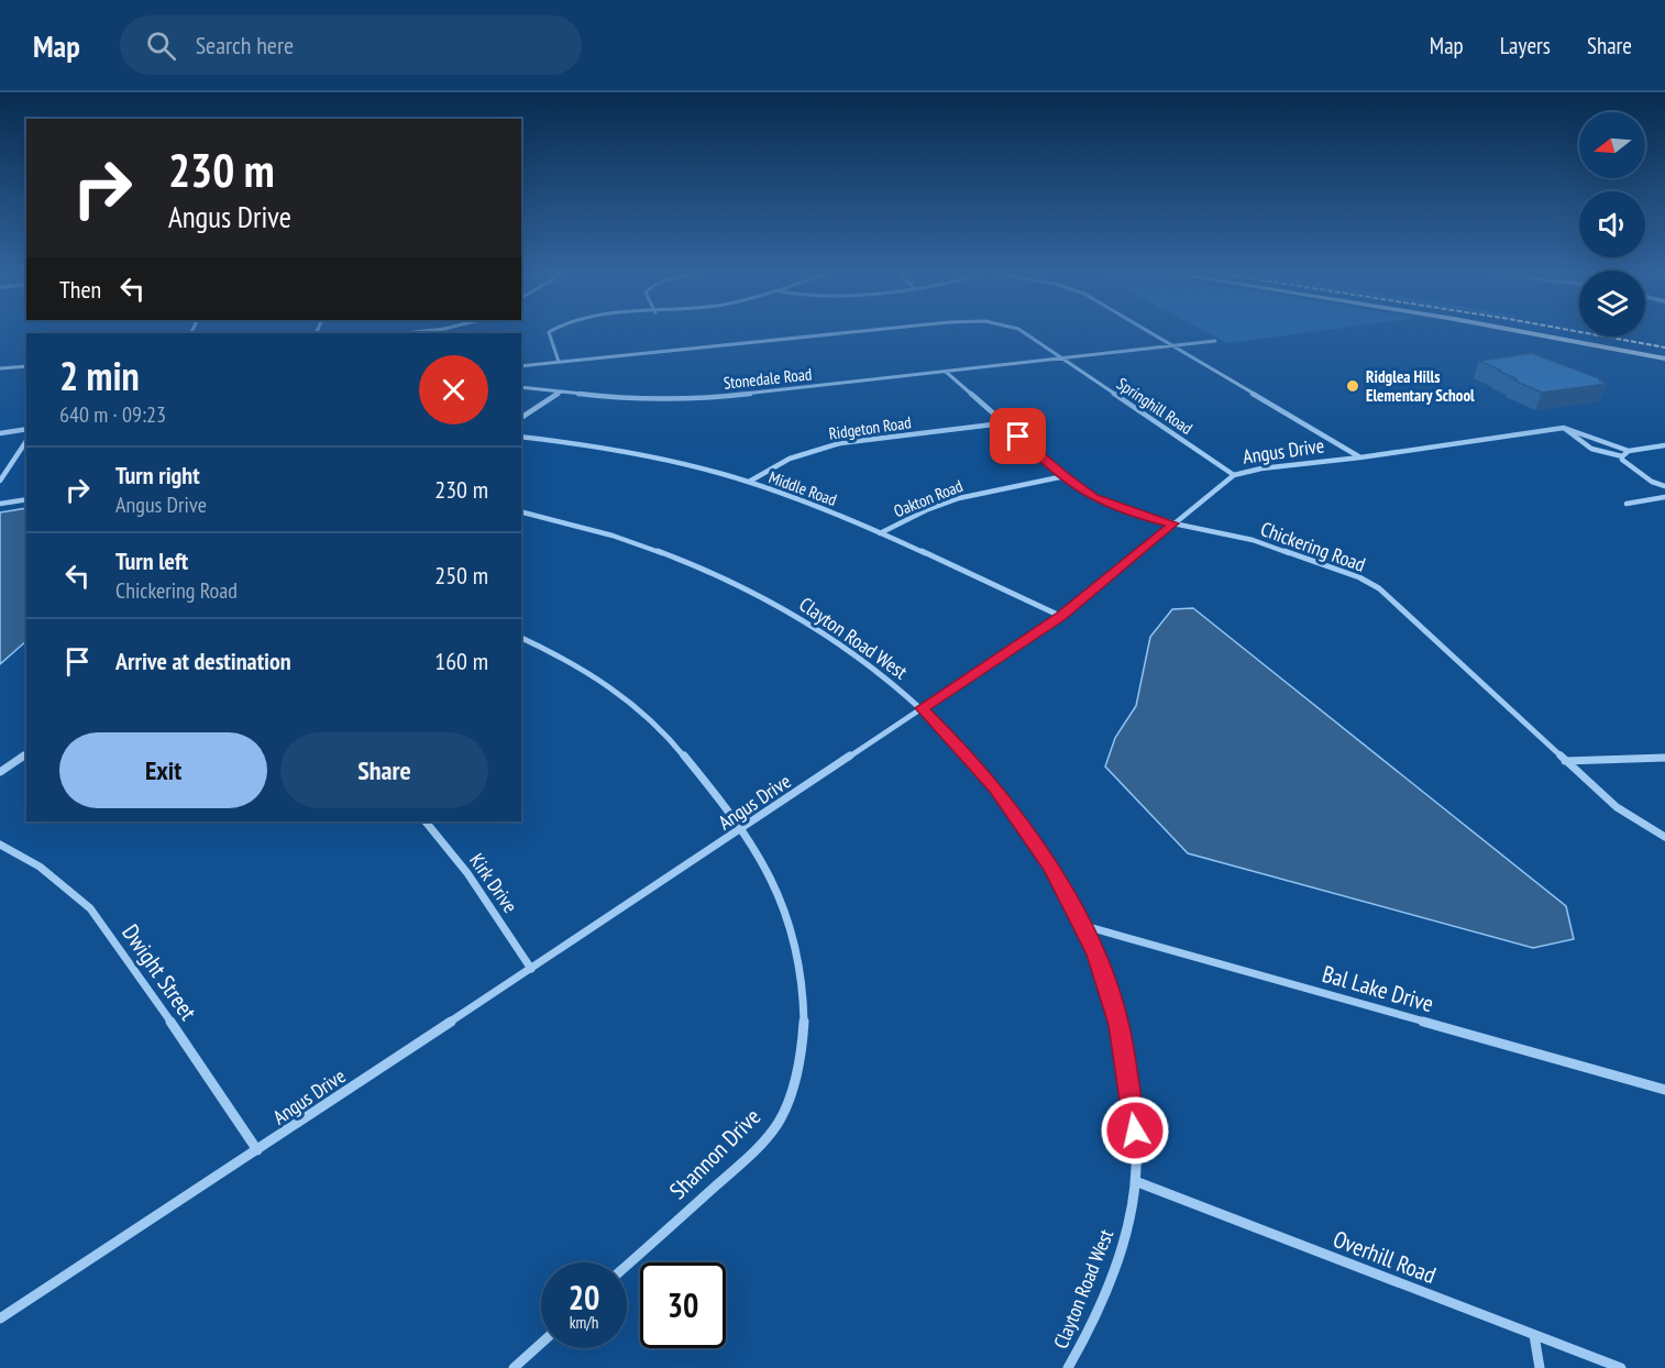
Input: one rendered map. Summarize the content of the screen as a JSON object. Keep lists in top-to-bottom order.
{
  "streets": {
    "street": [
      "Stonedale Road",
      "Springhill Road",
      "Ridgeton Road",
      "Angus Drive",
      "Middle Road",
      "Oakton Road",
      "Chickering Road",
      "Clayton Road West",
      "Kirk Drive",
      "Dwight Street",
      "Bal Lake Drive",
      "Shannon Drive",
      "Overhill Road"
    ]
  },
  "crossings": [
    ["Stonedale Road", "Springhill Road"],
    ["Stonedale Road", "Chickering Road"],
    ["Springhill Road", "Angus Drive"],
    ["Ridgeton Road", "Middle Road"],
    ["Ridgeton Road", "Chickering Road"],
    ["Angus Drive", "Middle Road"],
    ["Angus Drive", "Chickering Road"],
    ["Angus Drive", "Clayton Road West"],
    ["Angus Drive", "Kirk Drive"],
    ["Angus Drive", "Dwight Street"],
    ["Angus Drive", "Shannon Drive"],
    ["Middle Road", "Oakton Road"],
    ["Oakton Road", "Chickering Road"],
    ["Clayton Road West", "Bal Lake Drive"],
    ["Clayton Road West", "Overhill Road"]
  ],
  "places": ["Ridglea Hills Elementary School"],
  "north": "left",
  "page": {
    "header": "Map",
    "search": "Search here",
    "nav": ["Map", "Layers", "Share"],
    "turn": ["230 m", "Angus Drive"],
    "then": "Then",
    "heading": ["2 min", "640 m · 09:23"],
    "list": [
      {
        "name": "Turn right",
        "note": "Angus Drive",
        "value": "230 m"
      },
      {
        "name": "Turn left",
        "note": "Chickering Road",
        "value": "250 m"
      },
      {
        "name": "Arrive at destination",
        "value": "160 m"
      }
    ],
    "buttons": ["Exit", "Share"],
    "speed": "20 km/h",
    "limit": "30"
  }
}
